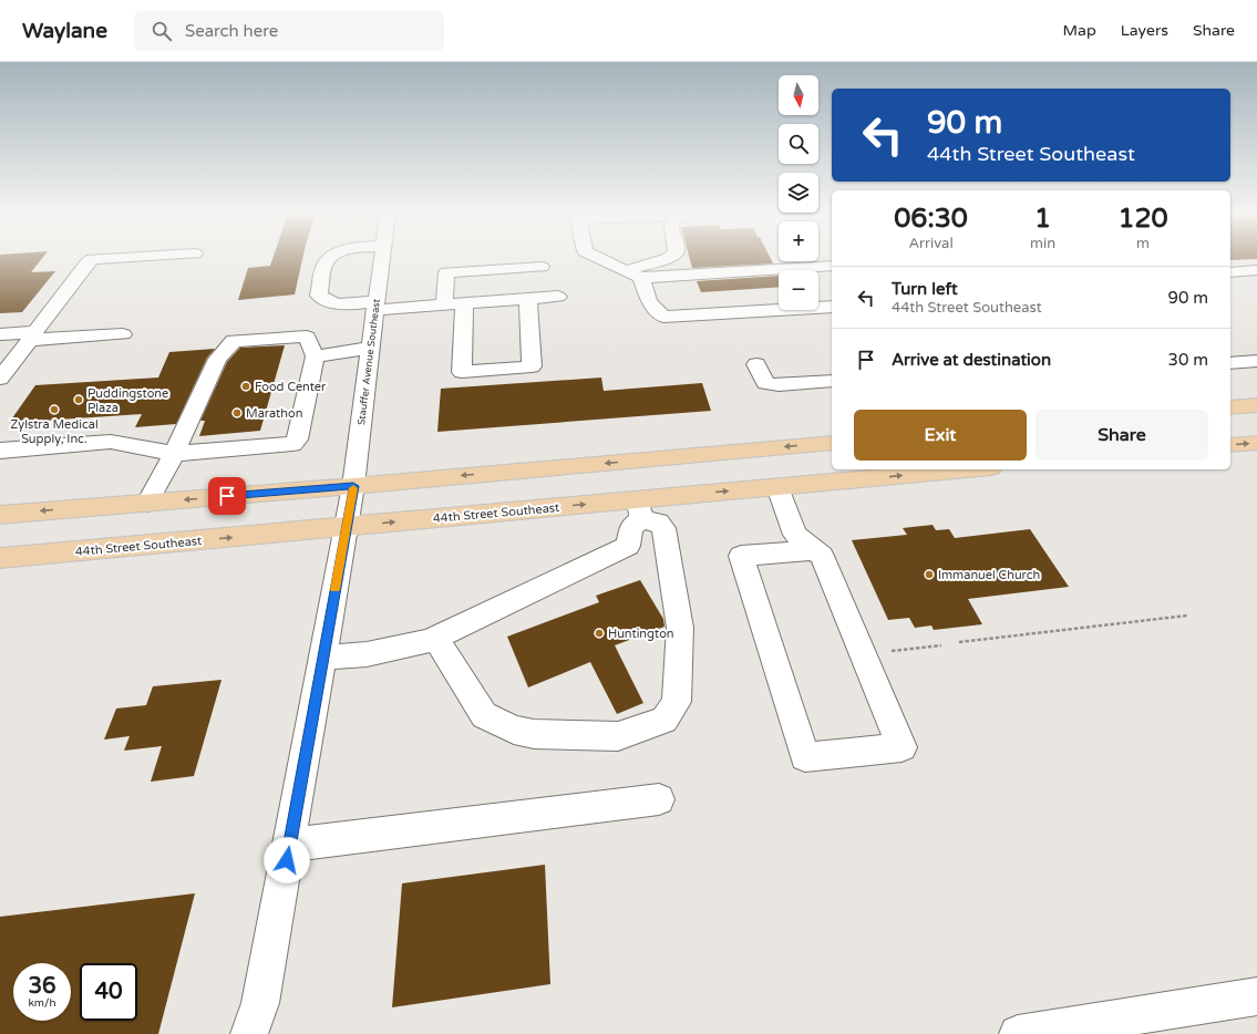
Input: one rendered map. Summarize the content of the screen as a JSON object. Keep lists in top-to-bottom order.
{
  "streets": {
    "main road": ["44th Street Southeast"],
    "street": ["Stauffer Avenue Southeast"]
  },
  "crossings": [
    ["Stauffer Avenue Southeast", "44th Street Southeast"]
  ],
  "places": [
    "Food Center",
    "Puddingstone Plaza",
    "Zylstra Medical Supply, Inc.",
    "Marathon",
    "Immanuel Church",
    "Huntington"
  ],
  "north": "bottom",
  "page": {
    "header": "Waylane",
    "search": "Search here",
    "nav": ["Map", "Layers", "Share"],
    "map_buttons": ["+", "−"],
    "turn": ["90 m", "44th Street Southeast"],
    "eta": [
      "06:30",
      "Arrival",
      "1",
      "min",
      "120",
      "m"
    ],
    "list": [
      {
        "name": "Turn left",
        "note": "44th Street Southeast",
        "value": "90 m"
      },
      {
        "name": "Arrive at destination",
        "value": "30 m"
      }
    ],
    "buttons": ["Exit", "Share"],
    "speed": "36 km/h",
    "limit": "40"
  }
}
